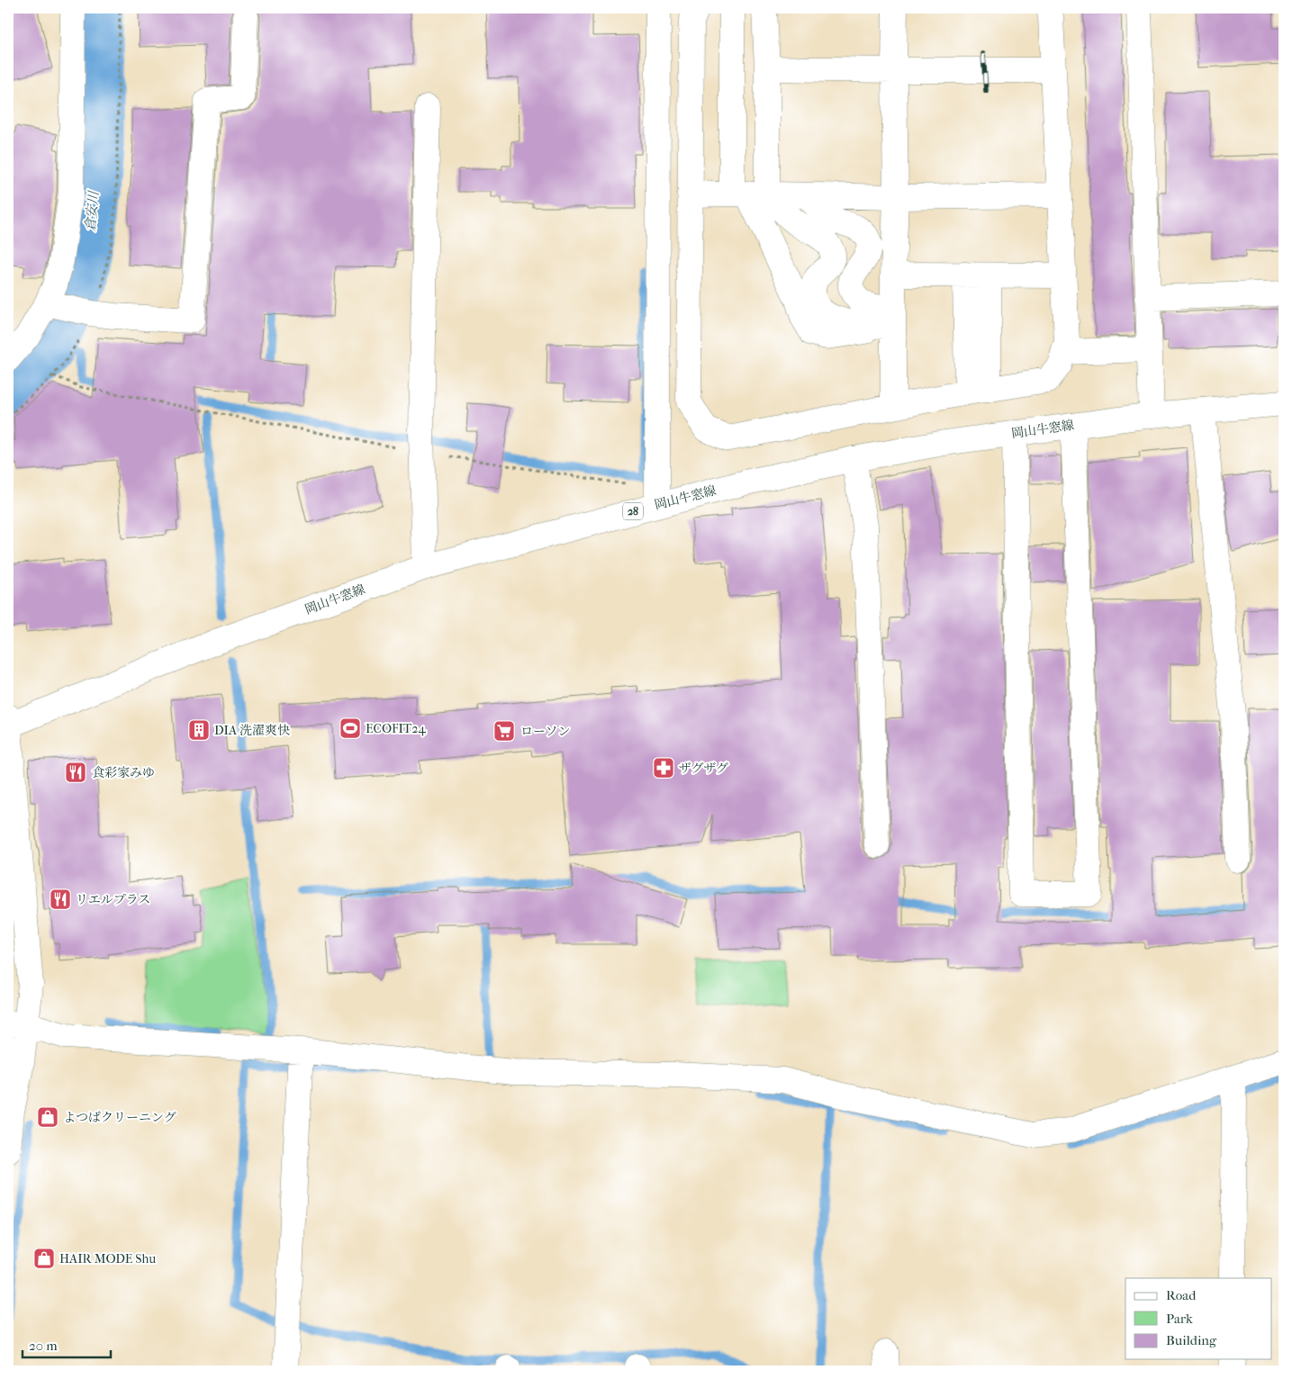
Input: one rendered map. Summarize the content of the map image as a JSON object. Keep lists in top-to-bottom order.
{
  "streets": {
    "street": ["岡山牛窓線", "28"]
  },
  "water": ["倉安川"],
  "places": {
    "sports": ["ECOFIT24"],
    "building": ["DIA 洗濯爽快"],
    "supermarket": ["ローソン"],
    "pharmacy": ["ザグザグ"],
    "restaurant": ["食彩家みゆ", "リエルプラス"],
    "shop": ["よつばクリーニング", "HAIR MODE Shu"]
  },
  "legend": ["Road", "Park", "Building"],
  "scale_bar": "20 m"
}
